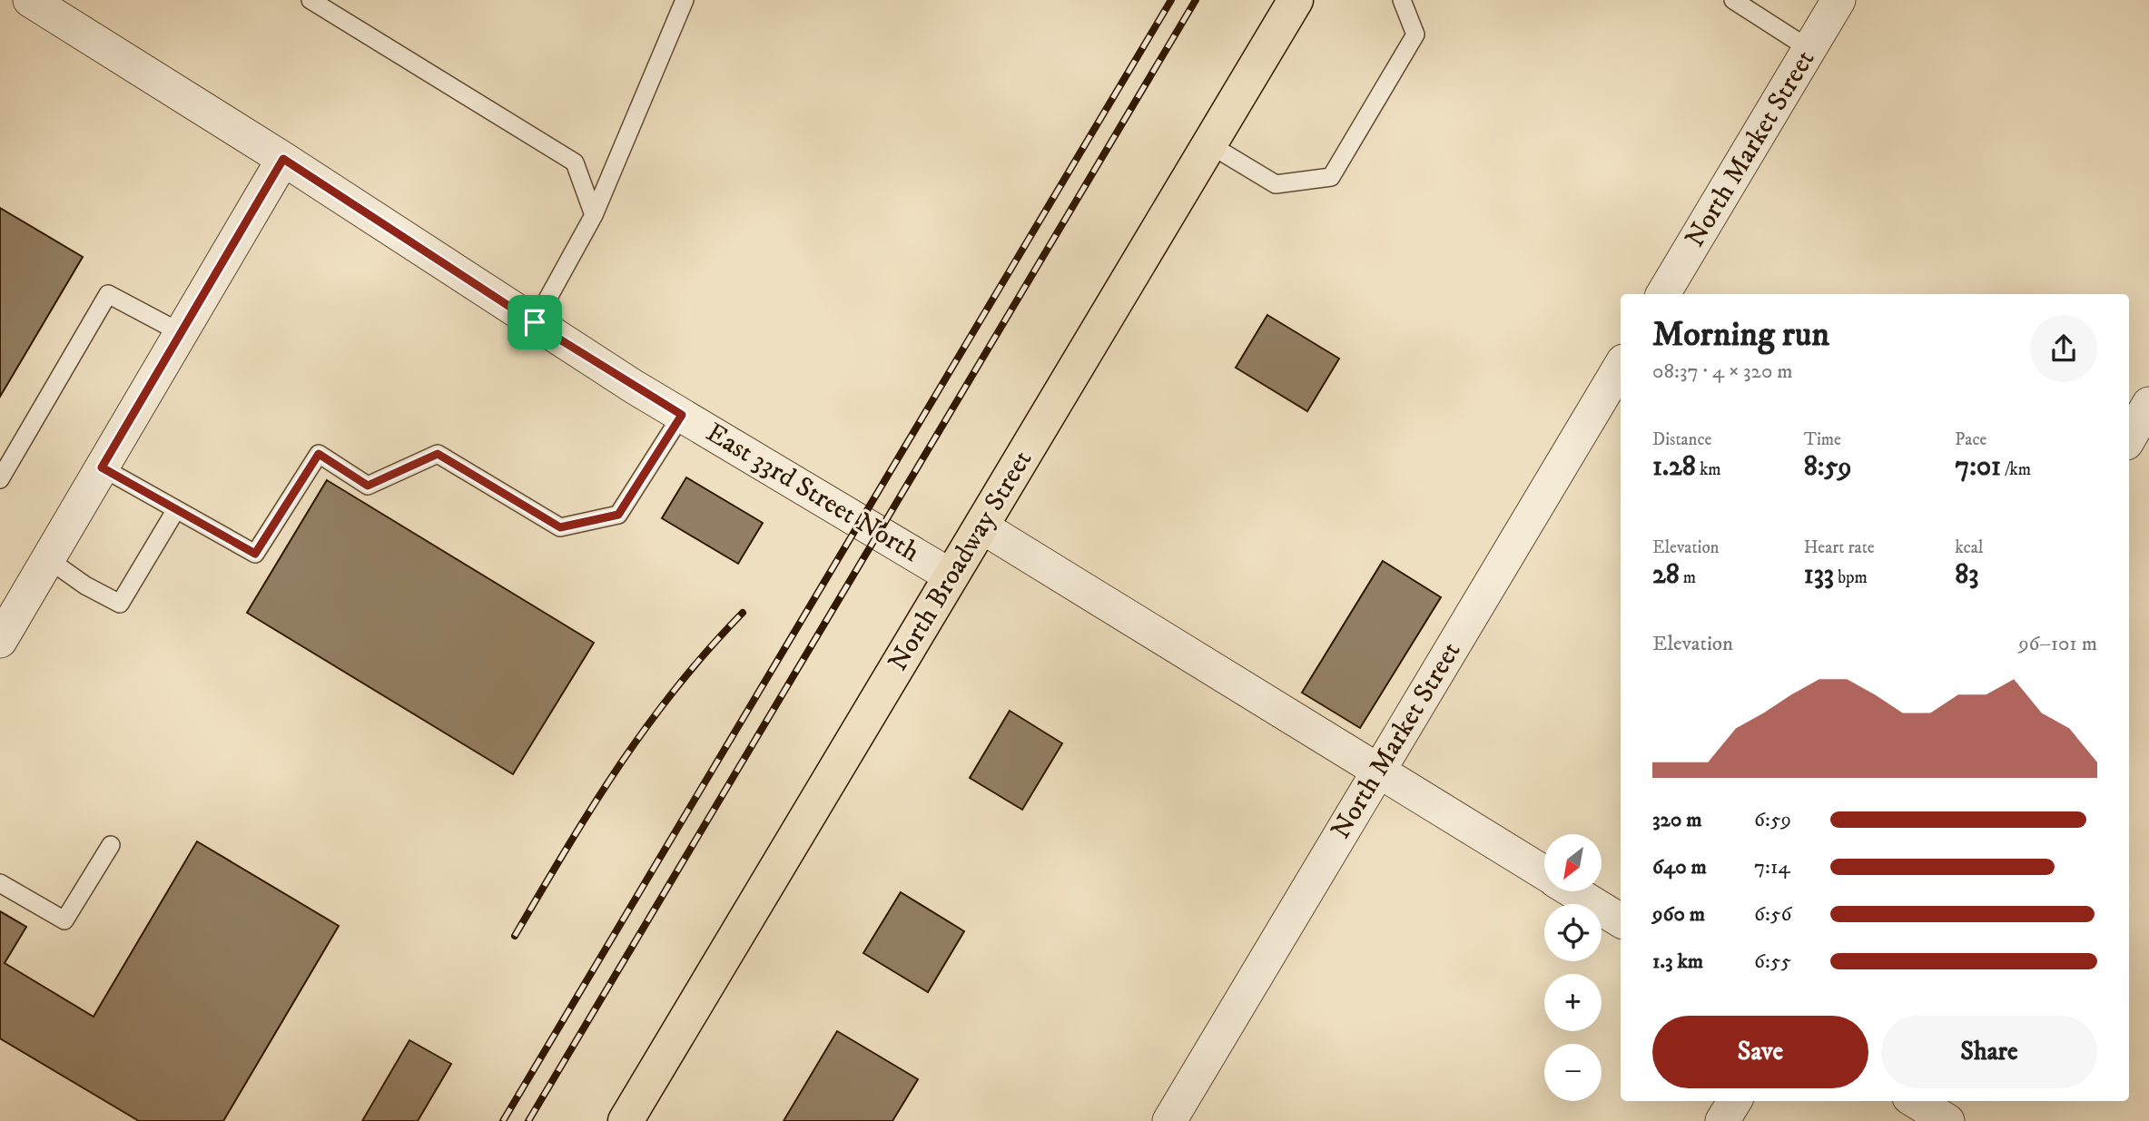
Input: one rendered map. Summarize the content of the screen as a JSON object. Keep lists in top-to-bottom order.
{
  "streets": {
    "main road": ["North Broadway Street"],
    "street": ["North Market Street", "East 33rd Street North"]
  },
  "crossings": [
    ["East 33rd Street North", "North Broadway Street"]
  ],
  "north": "bottom left",
  "page": {
    "heading": ["Morning run", "08:37 · 4 × 320 m"],
    "stats": [
      ["Distance", "1.28 km"],
      ["Time", "8:59"],
      ["Pace", "7:01 /km"],
      ["Elevation", "28 m"],
      ["Heart rate", "133 bpm"],
      ["kcal", "83"]
    ],
    "chart": ["Elevation", "96–101 m"],
    "list": [
      {
        "name": "320 m",
        "note": "6:59"
      },
      {
        "name": "640 m",
        "note": "7:14"
      },
      {
        "name": "960 m",
        "note": "6:56"
      },
      {
        "name": "1.3 km",
        "note": "6:55"
      }
    ],
    "map_buttons": ["+", "−"],
    "buttons": ["Save", "Share"]
  }
}
